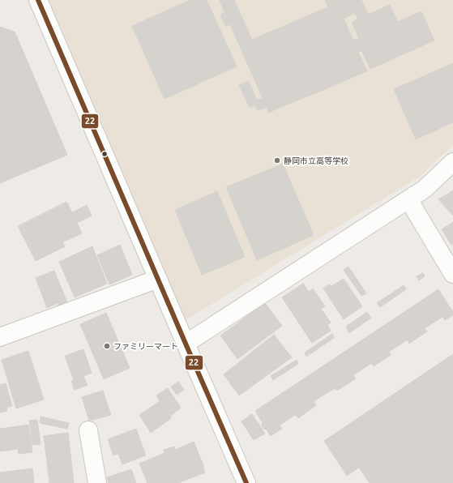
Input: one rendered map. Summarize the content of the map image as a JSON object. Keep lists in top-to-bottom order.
{
  "places": ["静岡市立高等学校", "ファミリーマート"],
  "lines": ["transit line 22"]
}
